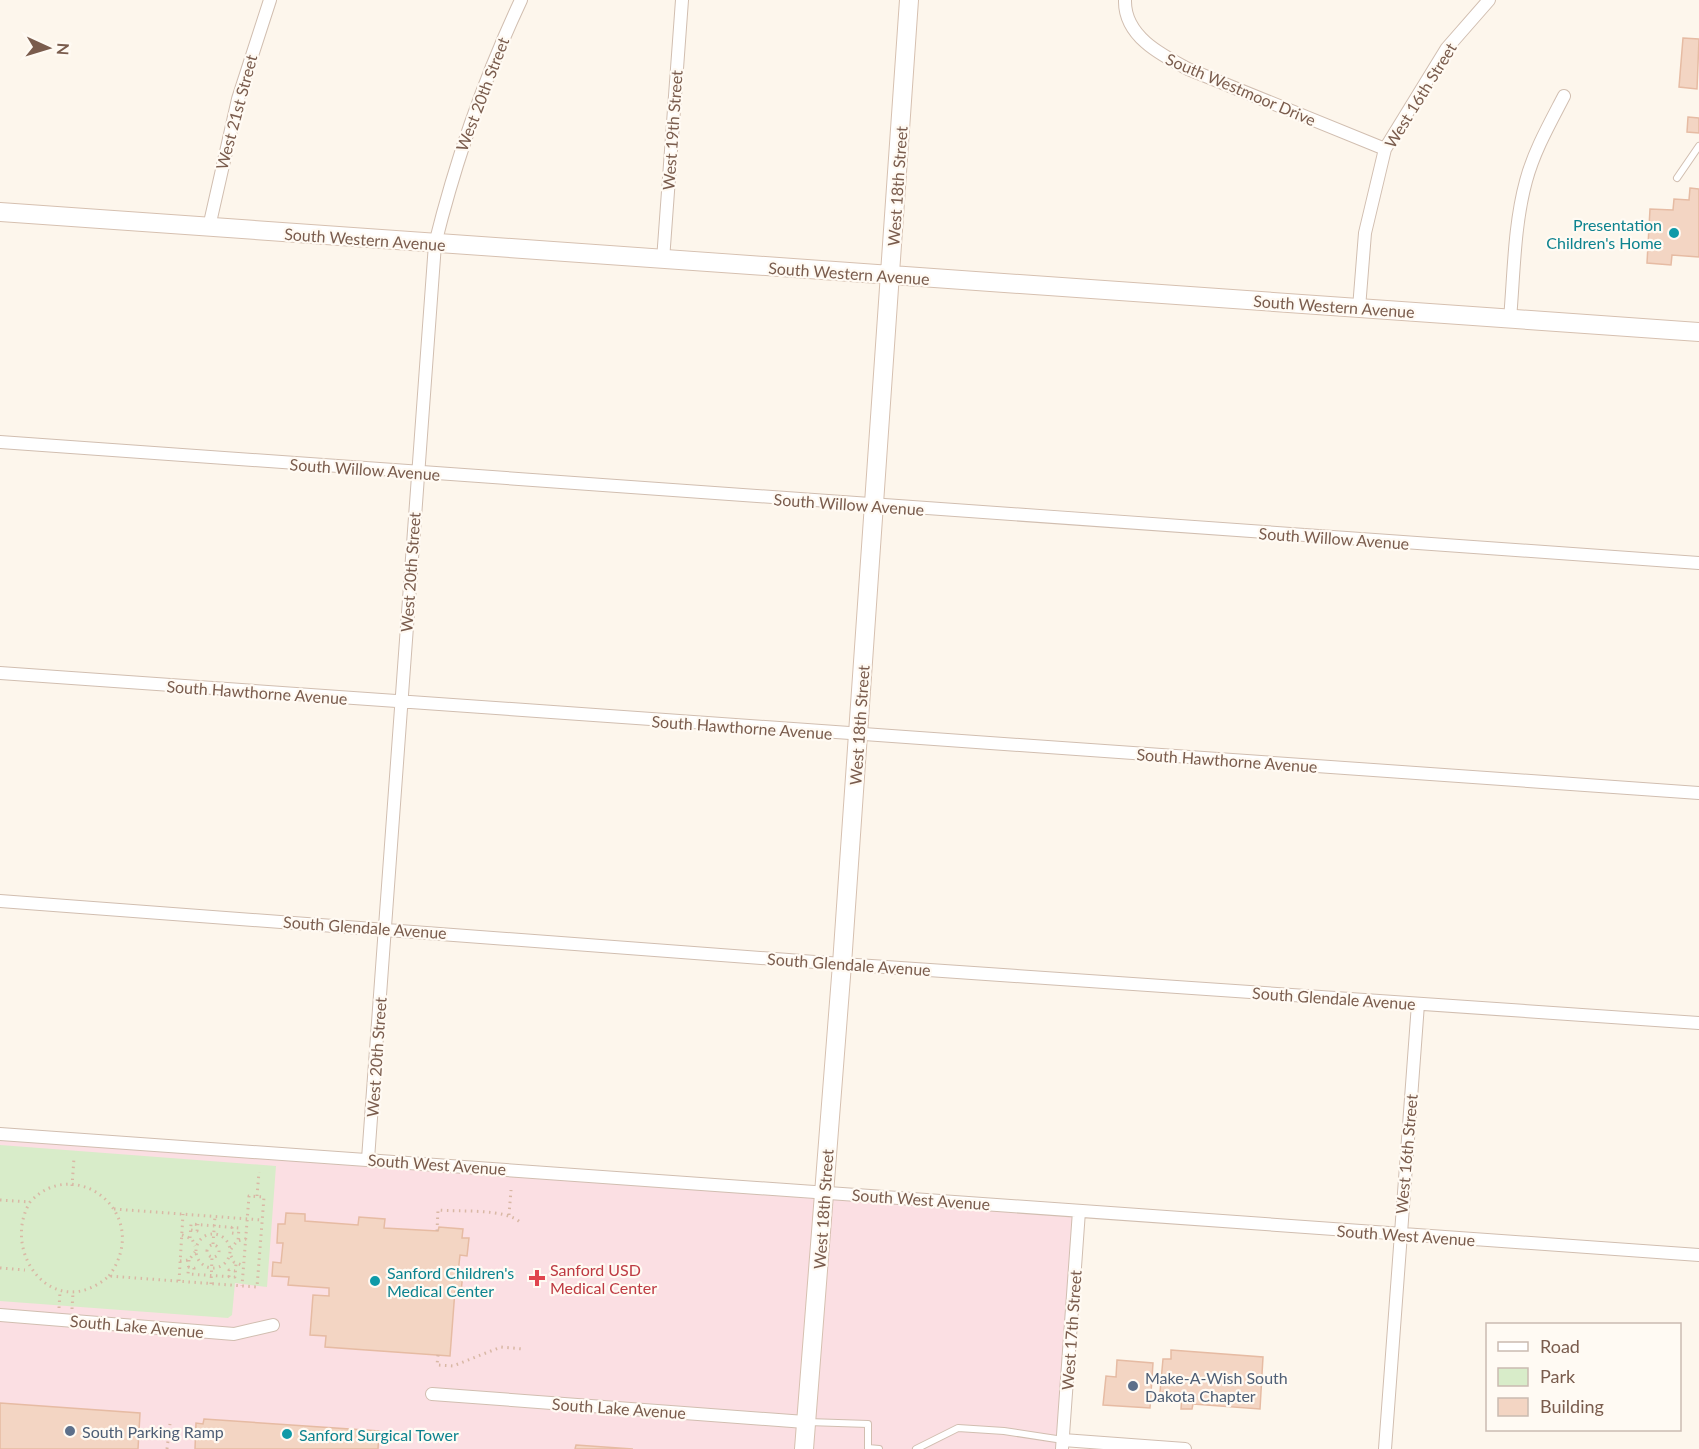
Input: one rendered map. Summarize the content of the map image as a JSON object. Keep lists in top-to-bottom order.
{
  "streets": {
    "street": [
      "South Westmoor Drive",
      "West 20th Street",
      "West 16th Street",
      "West 21st Street",
      "West 19th Street",
      "West 18th Street",
      "South Western Avenue",
      "South Willow Avenue",
      "South Hawthorne Avenue",
      "South Glendale Avenue",
      "South West Avenue",
      "South Lake Avenue",
      "West 17th Street"
    ]
  },
  "crossings": [
    ["South Westmoor Drive", "West 16th Street"],
    ["West 20th Street", "South Western Avenue"],
    ["West 20th Street", "South Willow Avenue"],
    ["West 20th Street", "South Hawthorne Avenue"],
    ["West 20th Street", "South Glendale Avenue"],
    ["West 20th Street", "South West Avenue"],
    ["West 16th Street", "South Western Avenue"],
    ["West 16th Street", "South Glendale Avenue"],
    ["West 16th Street", "South West Avenue"],
    ["West 21st Street", "South Western Avenue"],
    ["West 19th Street", "South Western Avenue"],
    ["West 18th Street", "South Western Avenue"],
    ["West 18th Street", "South Willow Avenue"],
    ["West 18th Street", "South Hawthorne Avenue"],
    ["West 18th Street", "South Glendale Avenue"],
    ["West 18th Street", "South West Avenue"],
    ["West 18th Street", "South Lake Avenue"],
    ["South West Avenue", "West 17th Street"]
  ],
  "places": {
    "other": [
      "Presentation Children's Home",
      "Sanford Children's Medical Center",
      "Make-A-Wish South Dakota Chapter",
      "South Parking Ramp",
      "Sanford Surgical Tower"
    ],
    "health": ["Sanford USD Medical Center"]
  },
  "legend": ["Road", "Park", "Building"],
  "north": "right"
}
